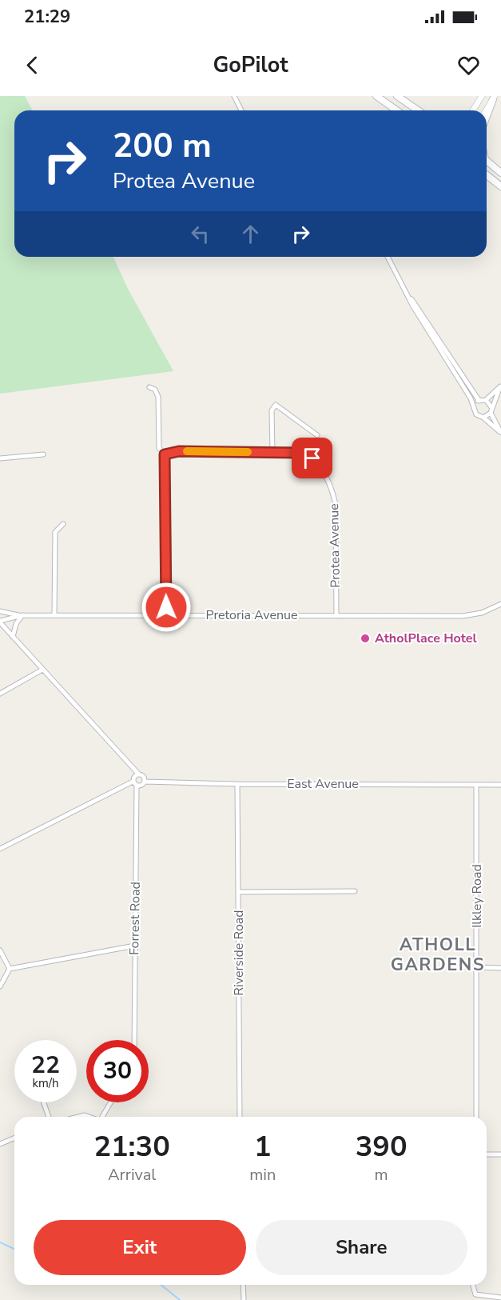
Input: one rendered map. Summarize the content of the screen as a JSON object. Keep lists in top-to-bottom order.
{
  "streets": {
    "street": [
      "Protea Avenue",
      "Pretoria Avenue",
      "East Avenue",
      "Ilkley Road",
      "Forrest Road",
      "Riverside Road"
    ]
  },
  "crossings": [
    ["Protea Avenue", "Pretoria Avenue"],
    ["East Avenue", "Ilkley Road"],
    ["East Avenue", "Forrest Road"],
    ["East Avenue", "Riverside Road"]
  ],
  "districts": ["ATHOLL GARDENS"],
  "places": ["AtholPlace Hotel"],
  "page": {
    "status": "21:29",
    "header": "GoPilot",
    "turn": ["200 m", "Protea Avenue"],
    "speed": "22 km/h",
    "limit": "30",
    "eta": [
      "21:30",
      "Arrival",
      "1",
      "min",
      "390",
      "m"
    ],
    "buttons": ["Exit", "Share"]
  }
}
